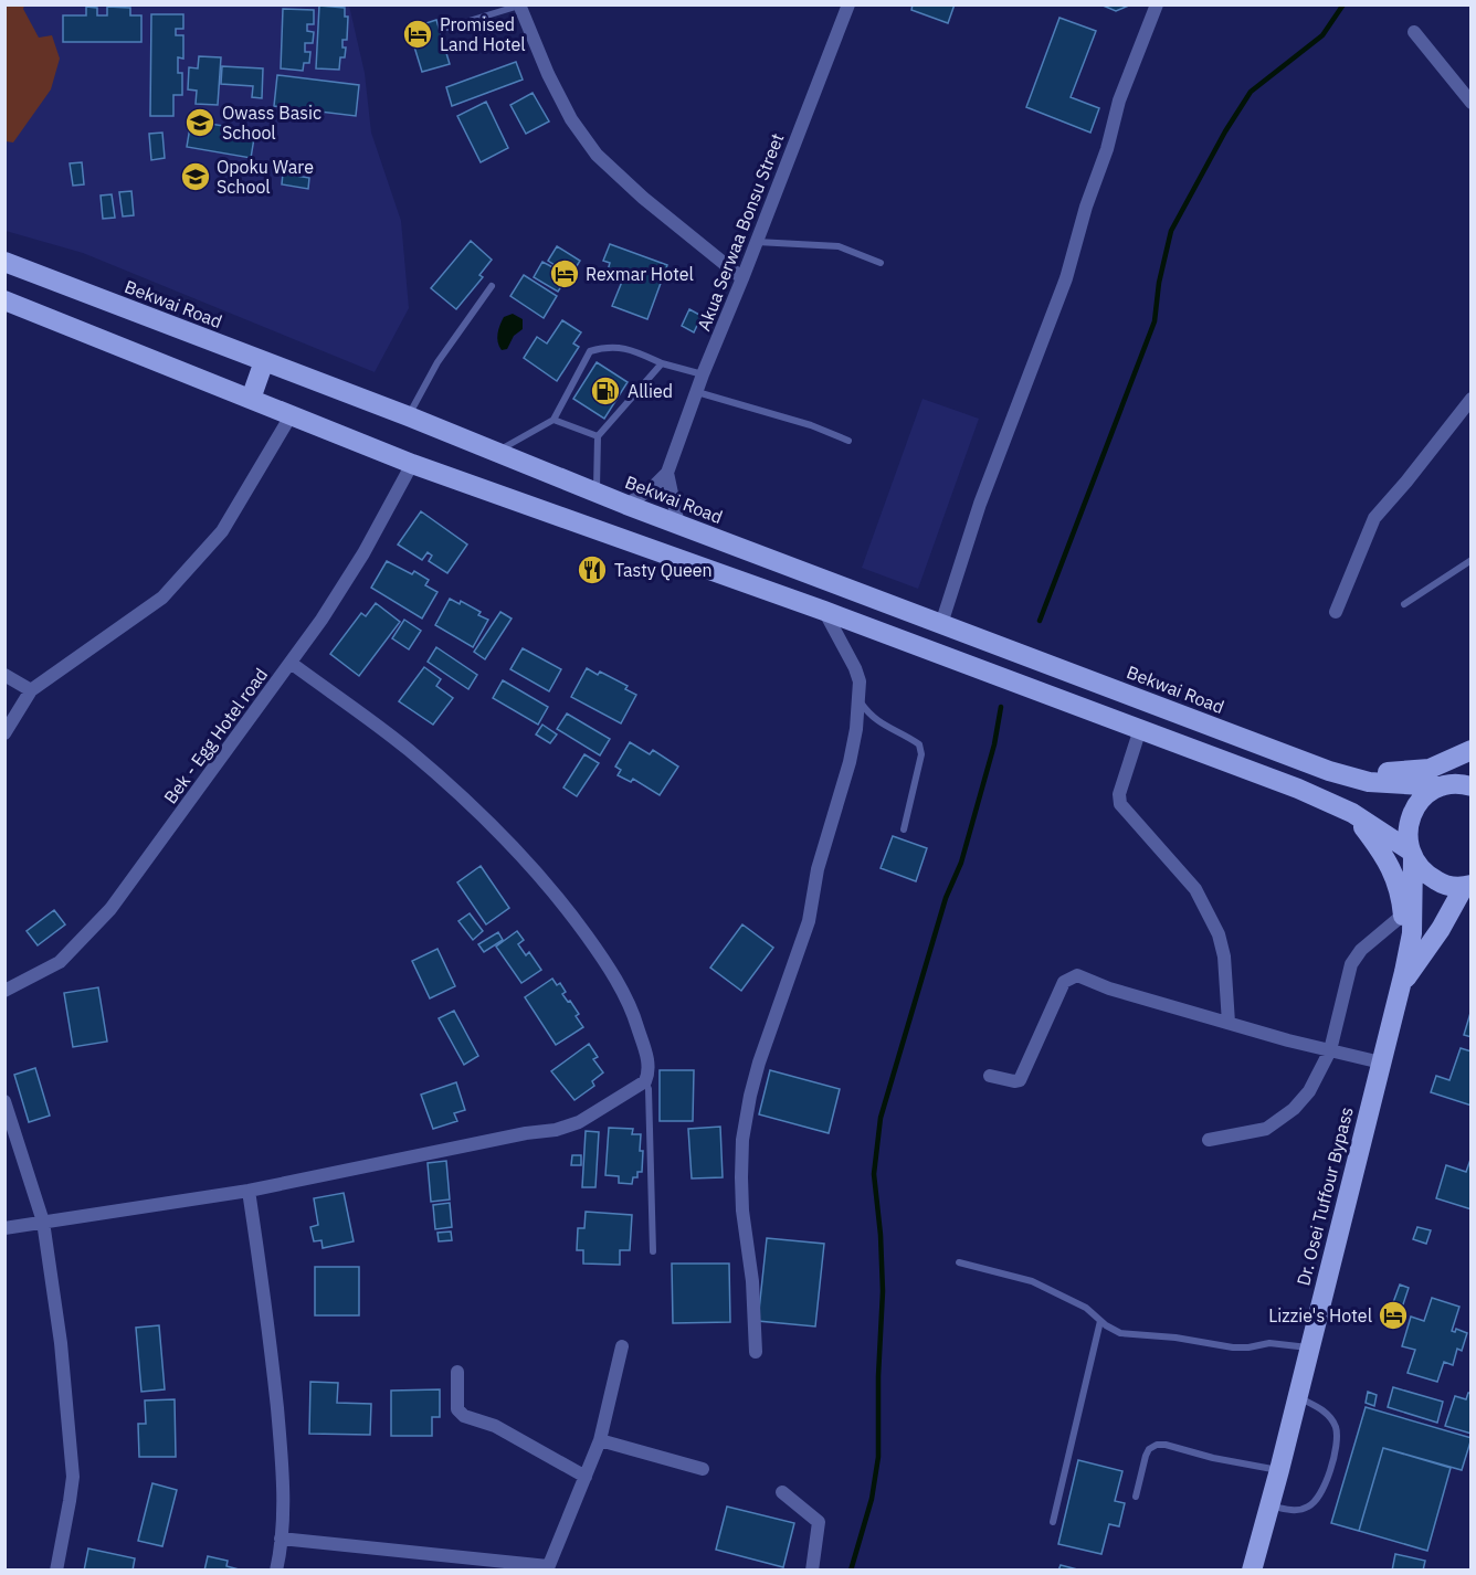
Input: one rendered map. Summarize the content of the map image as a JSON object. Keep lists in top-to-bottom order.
{
  "streets": {
    "highway": ["Bekwai Road", "Dr. Osei Tuffour Bypass"],
    "street": ["Akua Serwaa Bonsu Street", "Bek - Egg Hotel road"]
  },
  "places": {
    "hotel": ["Promised Land Hotel", "Rexmar Hotel", "Lizzie's Hotel"],
    "school or university": ["Owass Basic School", "Opoku Ware School"],
    "fuel station": ["Allied"],
    "restaurant": ["Tasty Queen"]
  }
}
